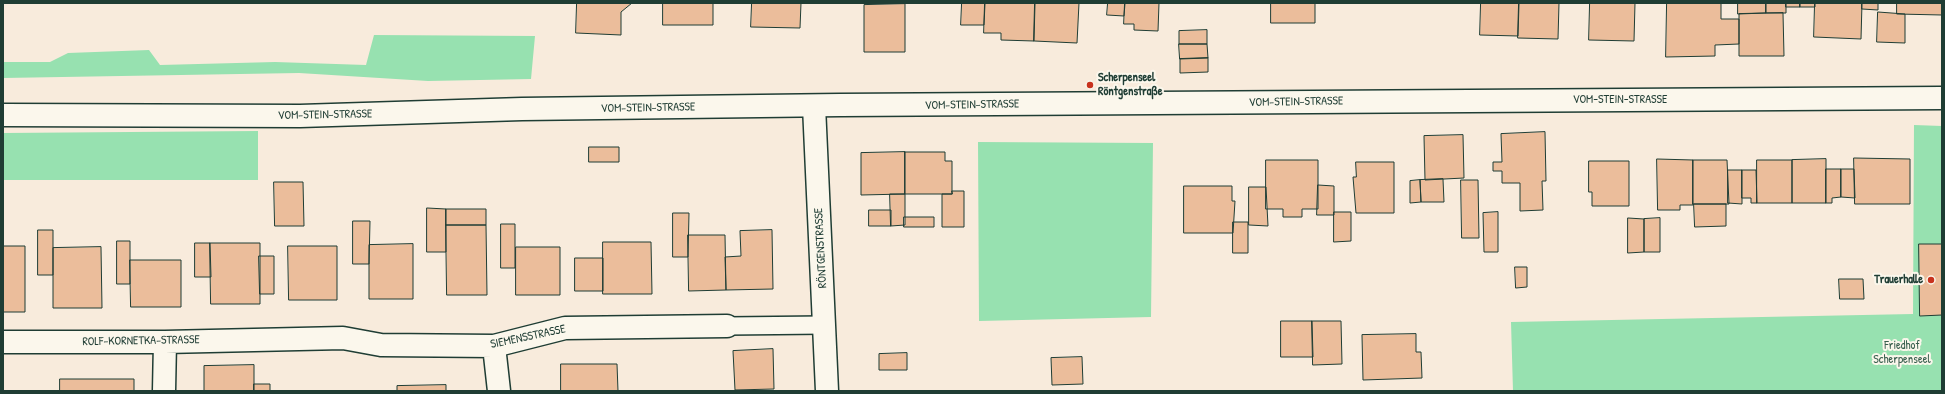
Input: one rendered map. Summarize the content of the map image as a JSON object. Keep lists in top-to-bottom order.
{
  "streets": {
    "main road": [
      "VOM-STEIN-STRASSE",
      "RÖNTGENSTRASSE",
      "SIEMENSSTRASSE",
      "ROLF-KORNETKA-STRASSE"
    ]
  },
  "crossings": [
    ["VOM-STEIN-STRASSE", "RÖNTGENSTRASSE"],
    ["RÖNTGENSTRASSE", "SIEMENSSTRASSE"],
    ["SIEMENSSTRASSE", "ROLF-KORNETKA-STRASSE"]
  ],
  "parks": ["Friedhof Scherpenseel"],
  "places": ["Scherpenseel Röntgenstraße", "Trauerhalle"]
}
